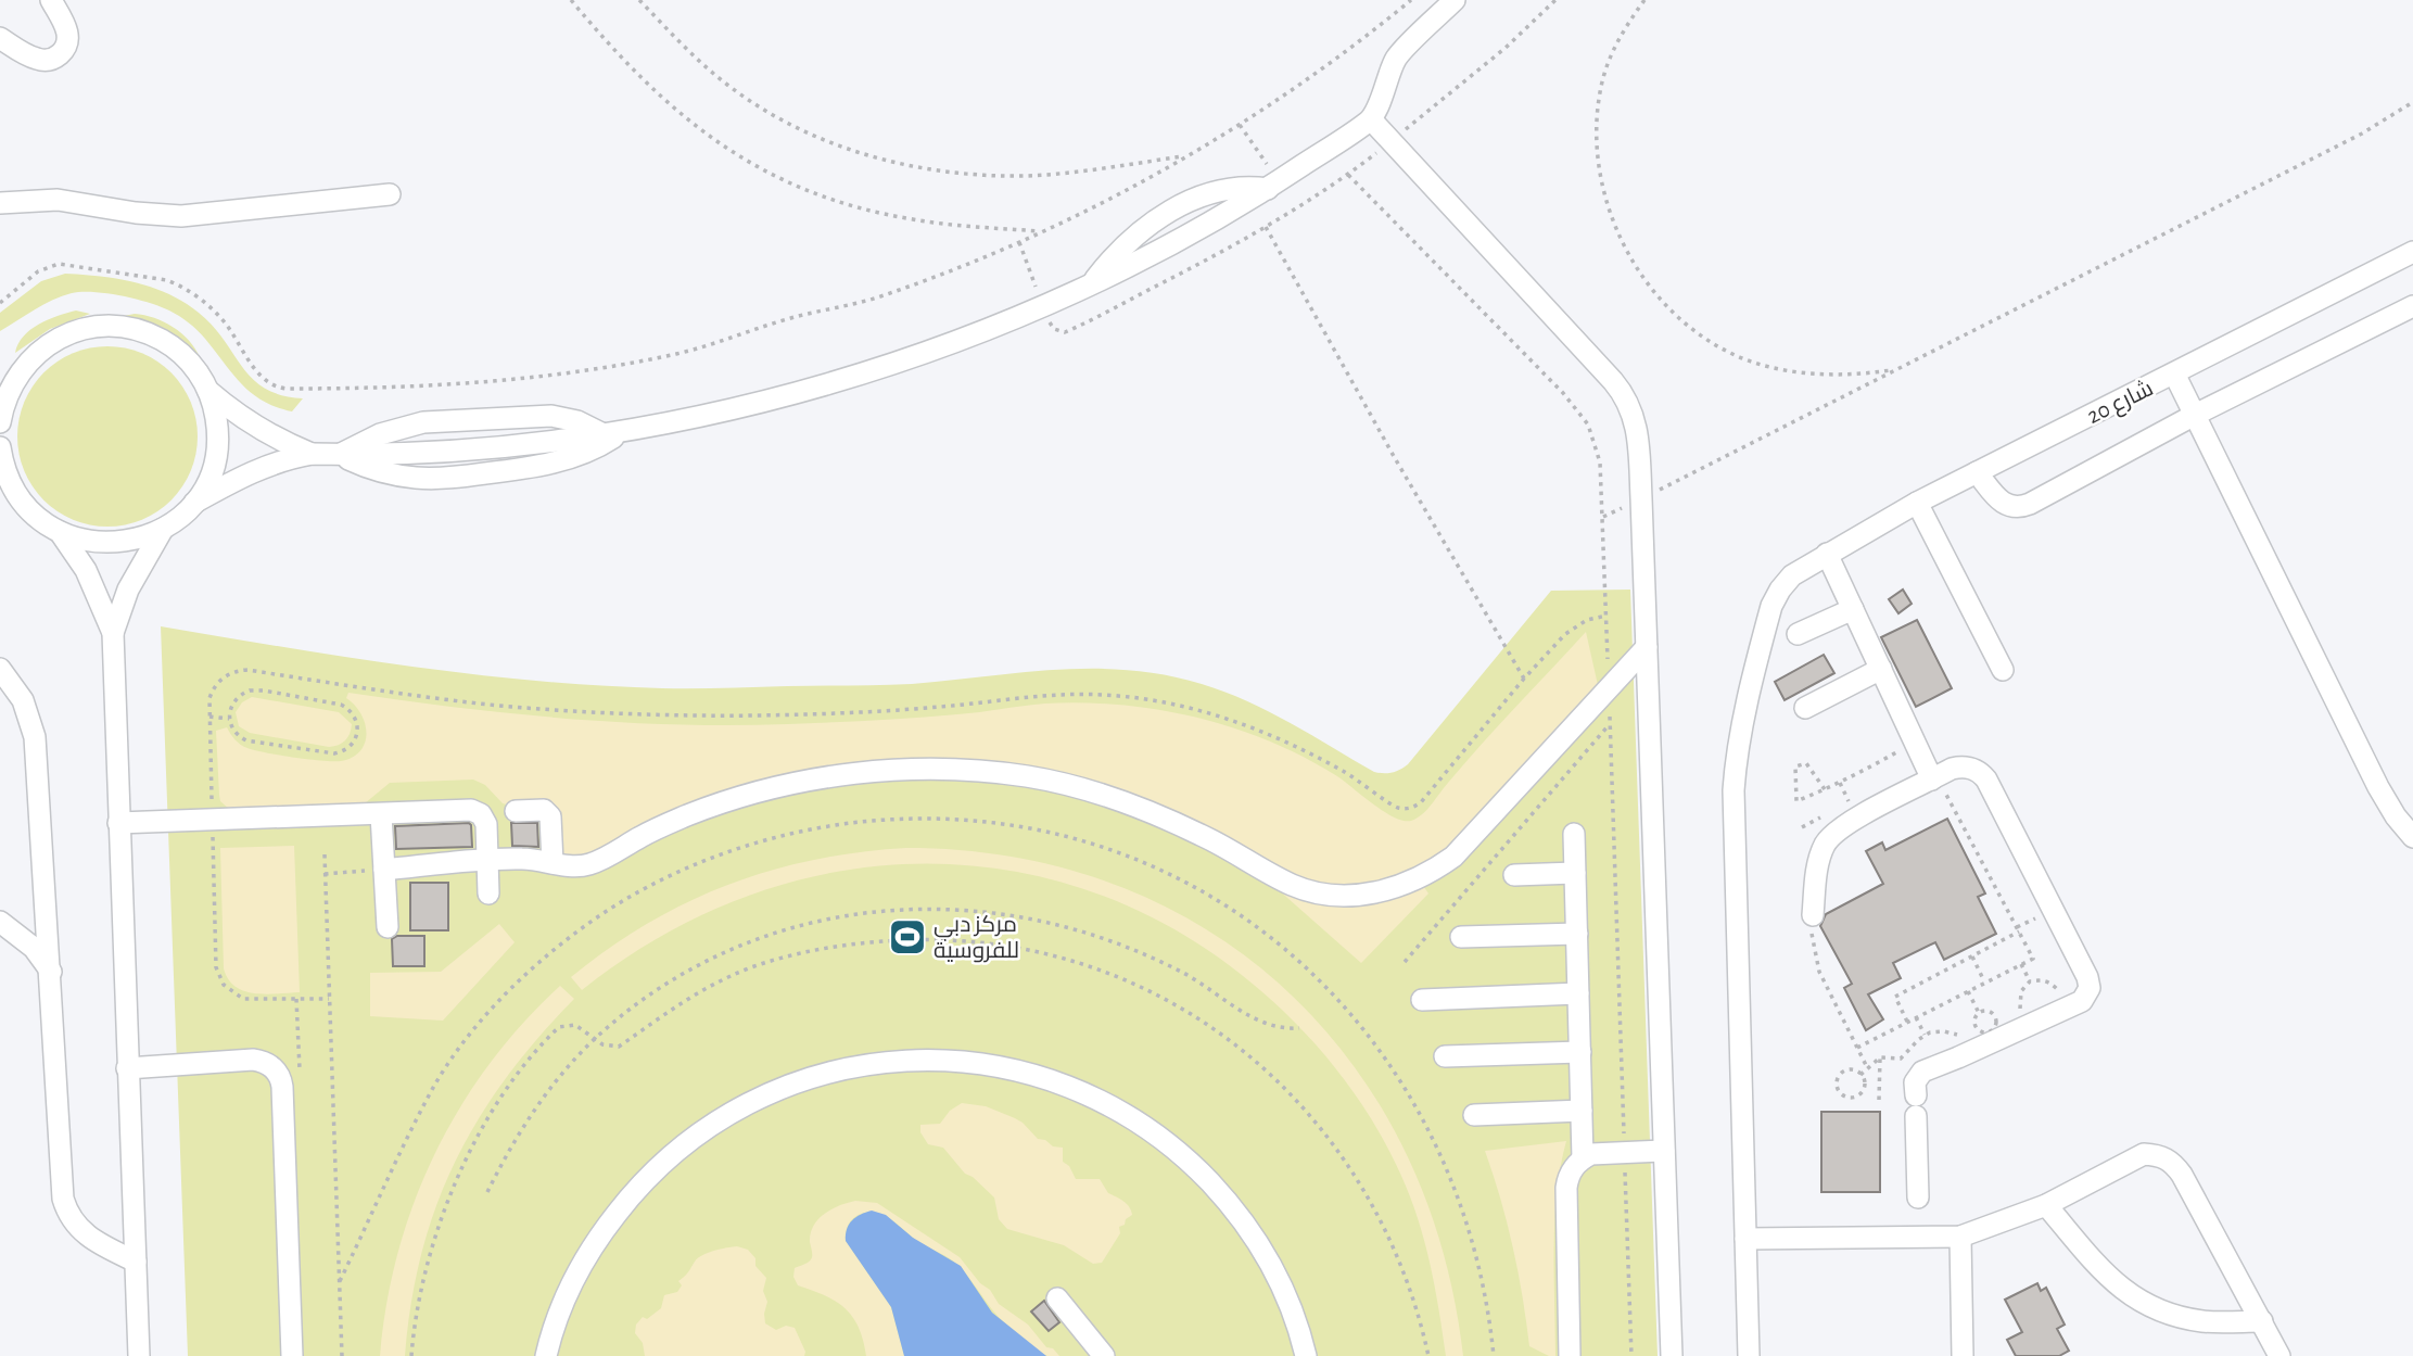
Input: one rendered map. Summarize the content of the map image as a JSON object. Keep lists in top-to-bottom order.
{
  "streets": {
    "street": ["شارع 20"]
  },
  "places": {
    "sports": ["مركز دبي للفروسية"]
  }
}
